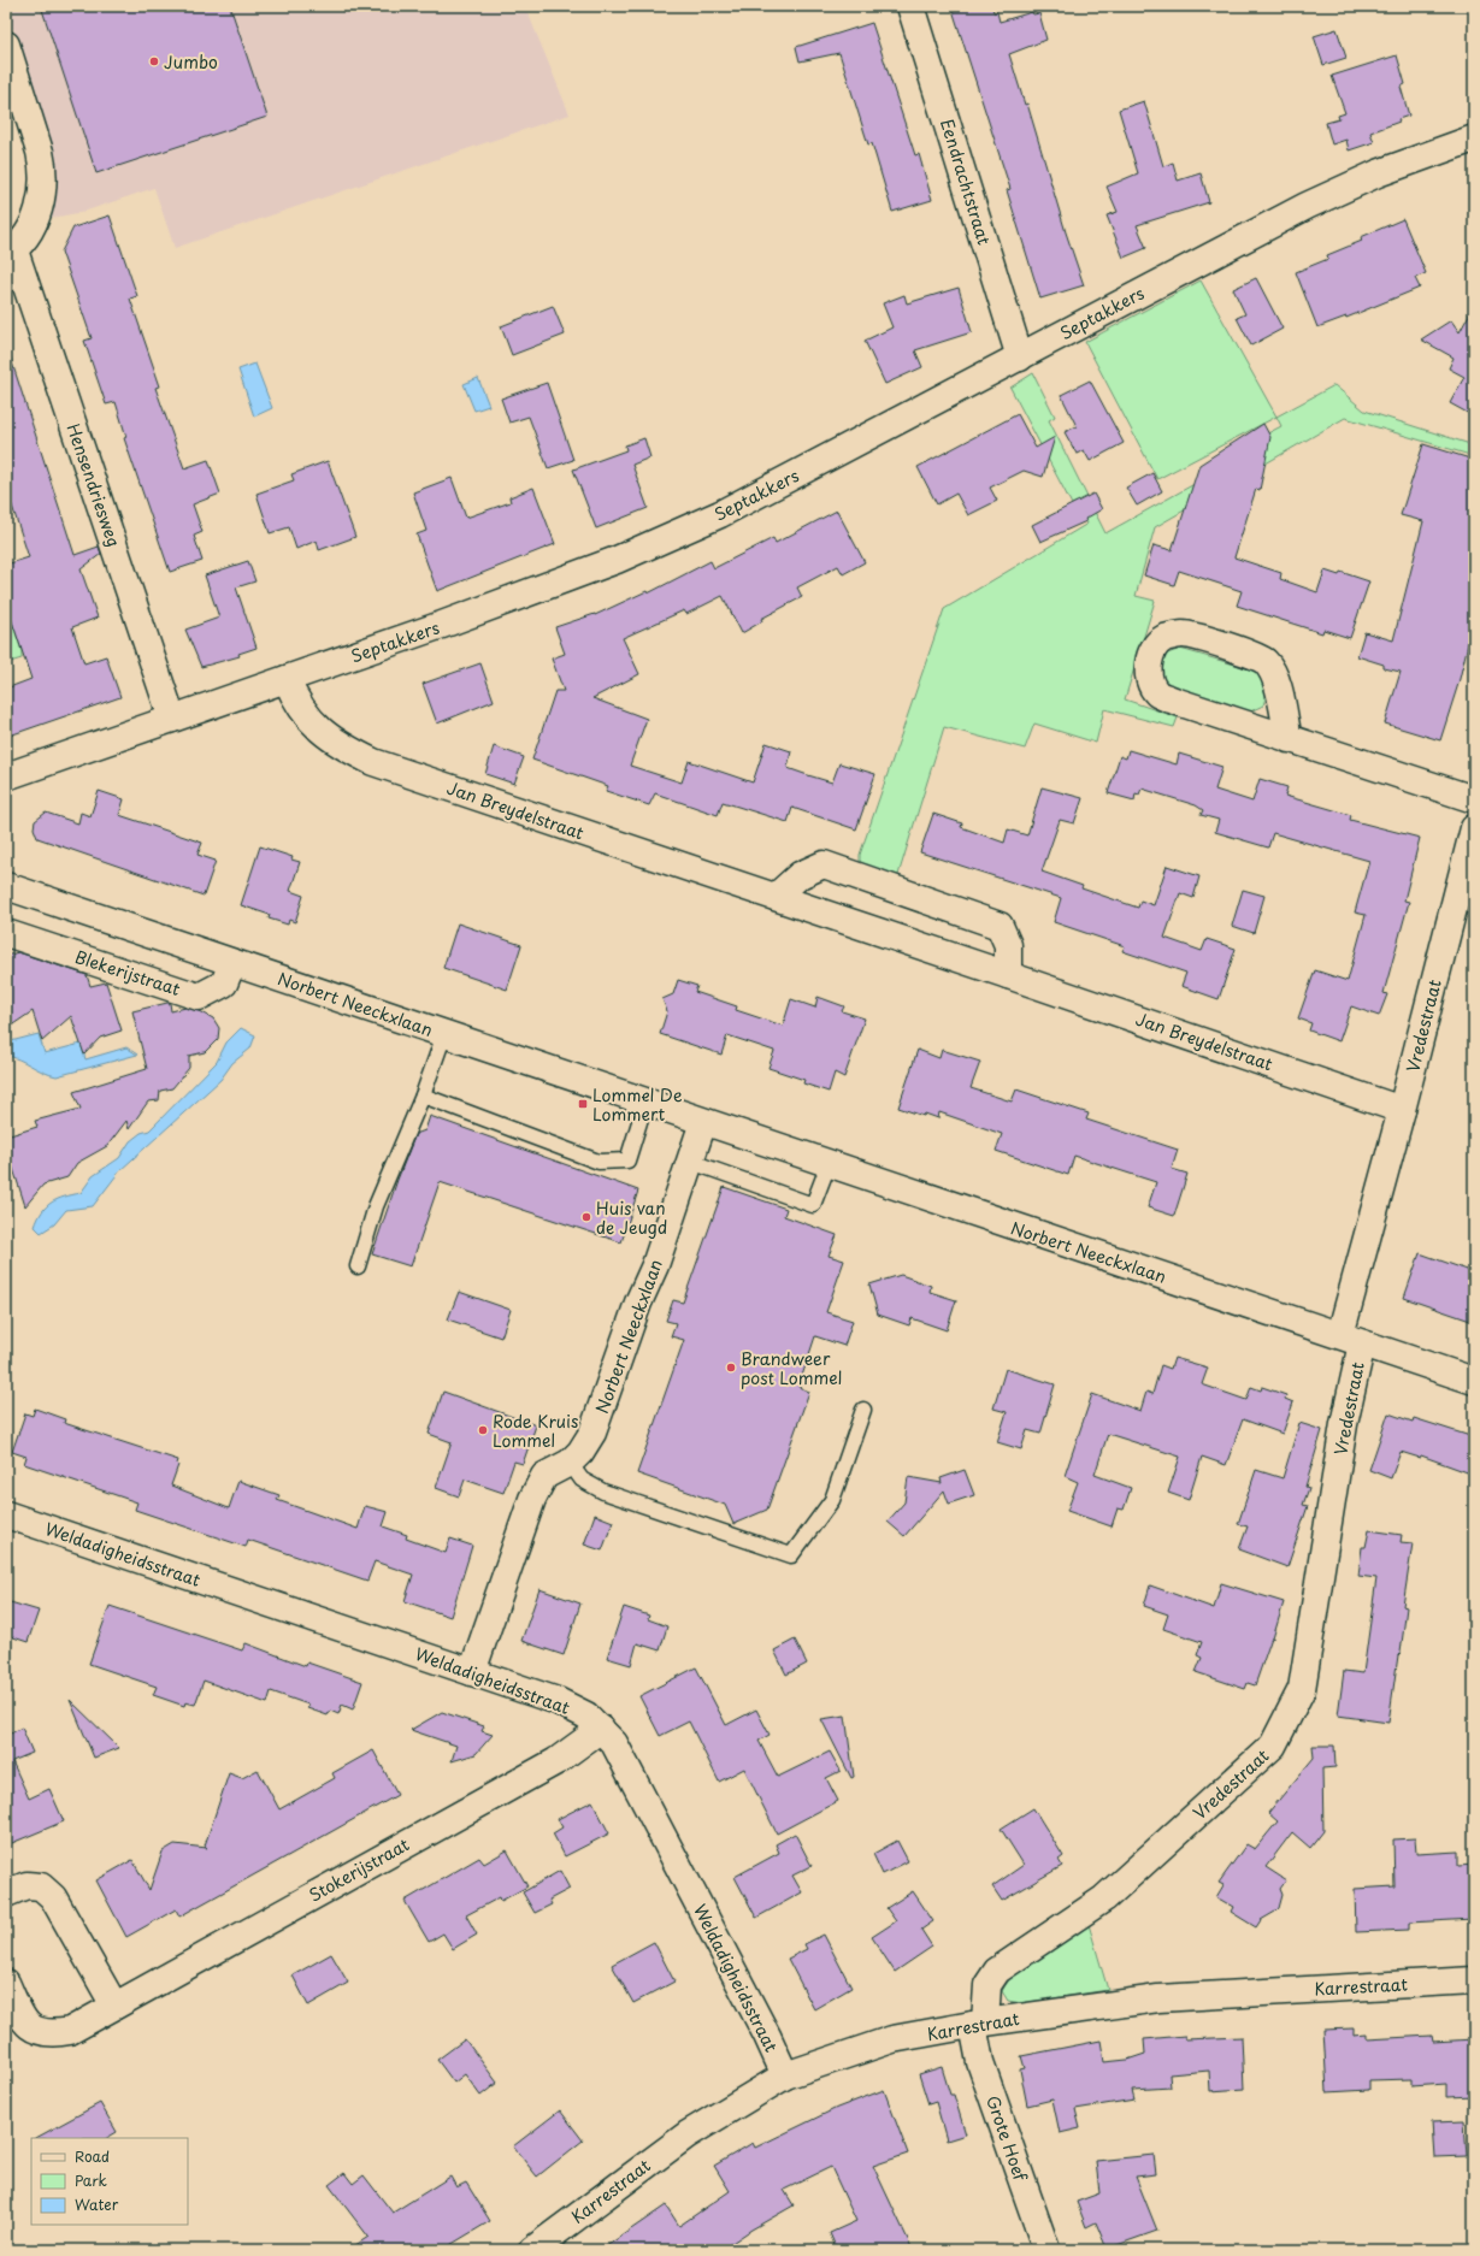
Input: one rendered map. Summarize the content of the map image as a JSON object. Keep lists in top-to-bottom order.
{
  "streets": {
    "street": [
      "Eendrachtstraat",
      "Septakkers",
      "Hensendriesweg",
      "Jan Breydelstraat",
      "Blekerijstraat",
      "Norbert Neeckxlaan",
      "Vredestraat",
      "Weldadigheidsstraat",
      "Stokerijstraat",
      "Karrestraat",
      "Grote Hoef"
    ]
  },
  "crossings": [
    ["Eendrachtstraat", "Septakkers"],
    ["Septakkers", "Hensendriesweg"],
    ["Septakkers", "Jan Breydelstraat"],
    ["Jan Breydelstraat", "Vredestraat"],
    ["Blekerijstraat", "Norbert Neeckxlaan"],
    ["Norbert Neeckxlaan", "Vredestraat"],
    ["Norbert Neeckxlaan", "Weldadigheidsstraat"],
    ["Vredestraat", "Karrestraat"],
    ["Vredestraat", "Grote Hoef"],
    ["Weldadigheidsstraat", "Stokerijstraat"],
    ["Weldadigheidsstraat", "Karrestraat"],
    ["Karrestraat", "Grote Hoef"]
  ],
  "places": {
    "other": [
      "Jumbo",
      "Huis van de Jeugd",
      "Brandweer post Lommel",
      "Rode Kruis Lommel"
    ],
    "transit": ["Lommel De Lommert"]
  },
  "legend": ["Road", "Park", "Water"]
}
